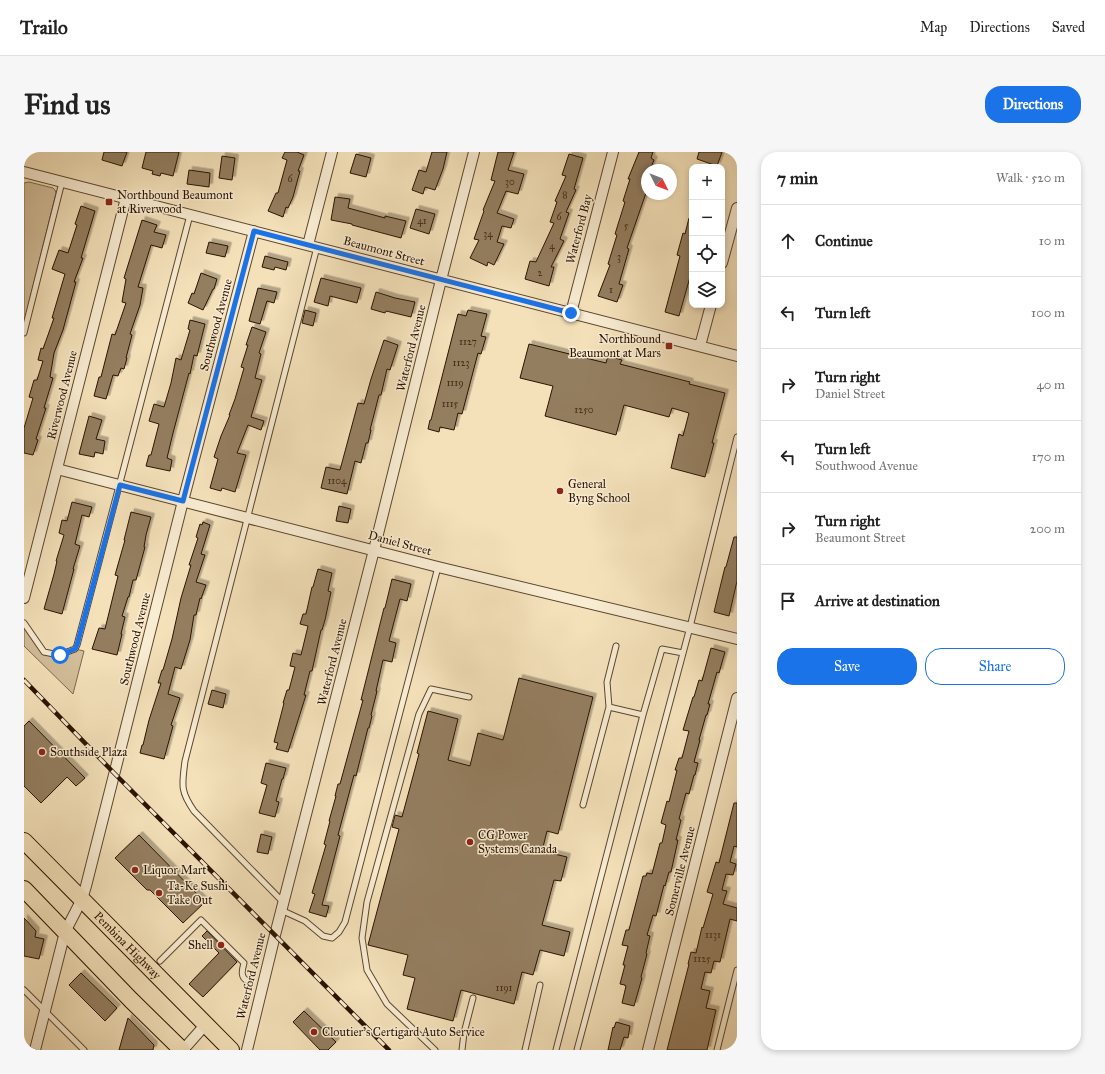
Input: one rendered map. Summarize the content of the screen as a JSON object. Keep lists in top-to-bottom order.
{
  "streets": {
    "main road": ["Pembina Highway"],
    "street": [
      "Waterford Bay",
      "Beaumont Street",
      "Southwood Avenue",
      "Waterford Avenue",
      "Riverwood Avenue",
      "Daniel Street",
      "Somerville Avenue"
    ]
  },
  "crossings": [
    ["Waterford Bay", "Beaumont Street"],
    ["Beaumont Street", "Southwood Avenue"],
    ["Beaumont Street", "Waterford Avenue"],
    ["Beaumont Street", "Riverwood Avenue"],
    ["Southwood Avenue", "Daniel Street"],
    ["Southwood Avenue", "Pembina Highway"],
    ["Waterford Avenue", "Daniel Street"],
    ["Riverwood Avenue", "Daniel Street"]
  ],
  "places": {
    "transit": ["Northbound Beaumont at Riverwood", "Northbound Beaumont at Mars"],
    "other": [
      "General Byng School",
      "Southside Plaza",
      "CG Power Systems Canada",
      "Liquor Mart",
      "Ta-Ke Sushi Take Out",
      "Shell",
      "Cloutier's Certigard Auto Service"
    ]
  },
  "house_numbers": [
    "6",
    "30",
    "8",
    "6",
    "41",
    "5",
    "34",
    "4",
    "3",
    "2",
    "1",
    "1127",
    "1123",
    "1119",
    "1115",
    "1250",
    "1104",
    "1131",
    "1125",
    "1191"
  ],
  "north": "bottom right",
  "page": {
    "header": "Trailo",
    "nav": ["Map", "Directions", "Saved"],
    "buttons": [
      "Directions",
      ["Save", "Share"]
    ],
    "title": "Find us",
    "heading": ["7 min", "Walk · 520 m"],
    "map_buttons": ["+", "−"],
    "list": [
      ["Continue", "10 m"],
      ["Turn left", "100 m"],
      ["Turn right", "Daniel Street", "40 m"],
      ["Turn left", "Southwood Avenue", "170 m"],
      ["Turn right", "Beaumont Street", "200 m"],
      "Arrive at destination"
    ]
  }
}
